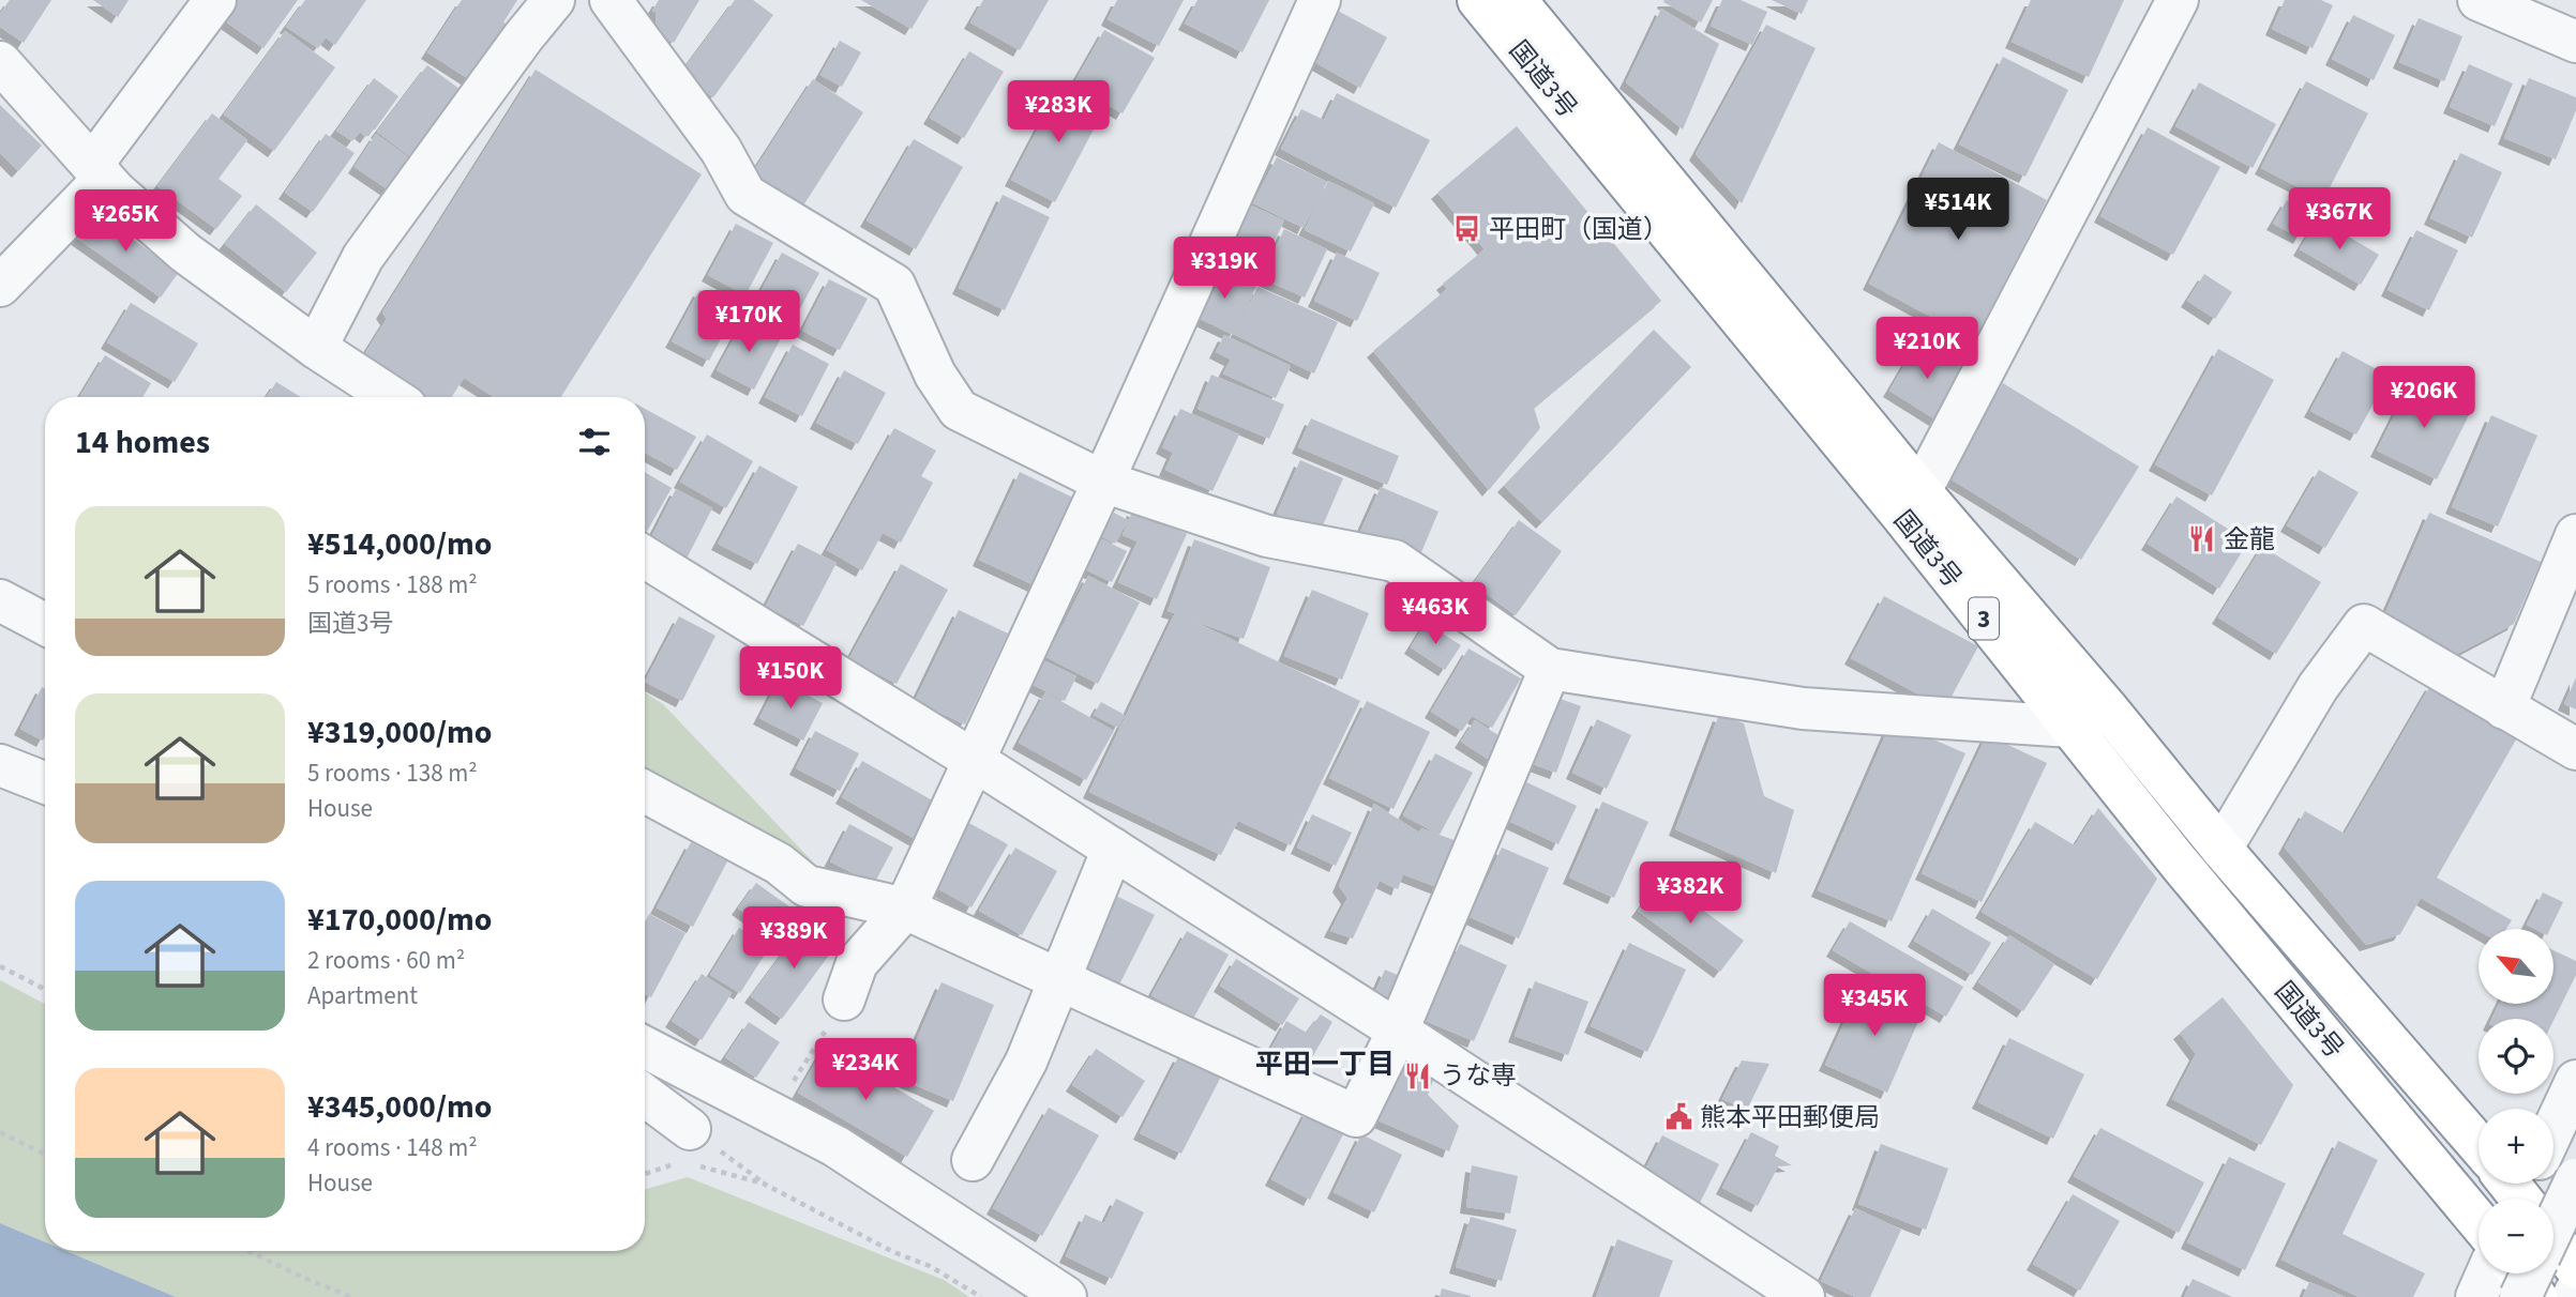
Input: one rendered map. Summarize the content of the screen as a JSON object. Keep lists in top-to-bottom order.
{
  "streets": {
    "highway": ["国道3号", "3"]
  },
  "districts": ["平田一丁目"],
  "places": {
    "bus stop": ["平田町（国道）"],
    "restaurant": ["金龍", "うな専"],
    "public building": ["熊本平田郵便局"]
  },
  "north": "top left",
  "page": {
    "price": [
      "¥283K",
      "¥514K",
      "¥367K",
      "¥265K",
      "¥319K",
      "¥170K",
      "¥210K",
      "¥206K",
      "¥463K",
      "¥150K",
      "¥382K",
      "¥389K",
      "¥345K",
      "¥234K"
    ],
    "heading": "14 homes",
    "list": [
      {
        "name": "¥514,000/mo",
        "note": "5 rooms · 188 m² · 国道3号"
      },
      {
        "name": "¥319,000/mo",
        "note": "5 rooms · 138 m² · House"
      },
      {
        "name": "¥170,000/mo",
        "note": "2 rooms · 60 m² · Apartment"
      },
      {
        "name": "¥345,000/mo",
        "note": "4 rooms · 148 m² · House"
      }
    ],
    "map_buttons": ["+", "−"]
  }
}
